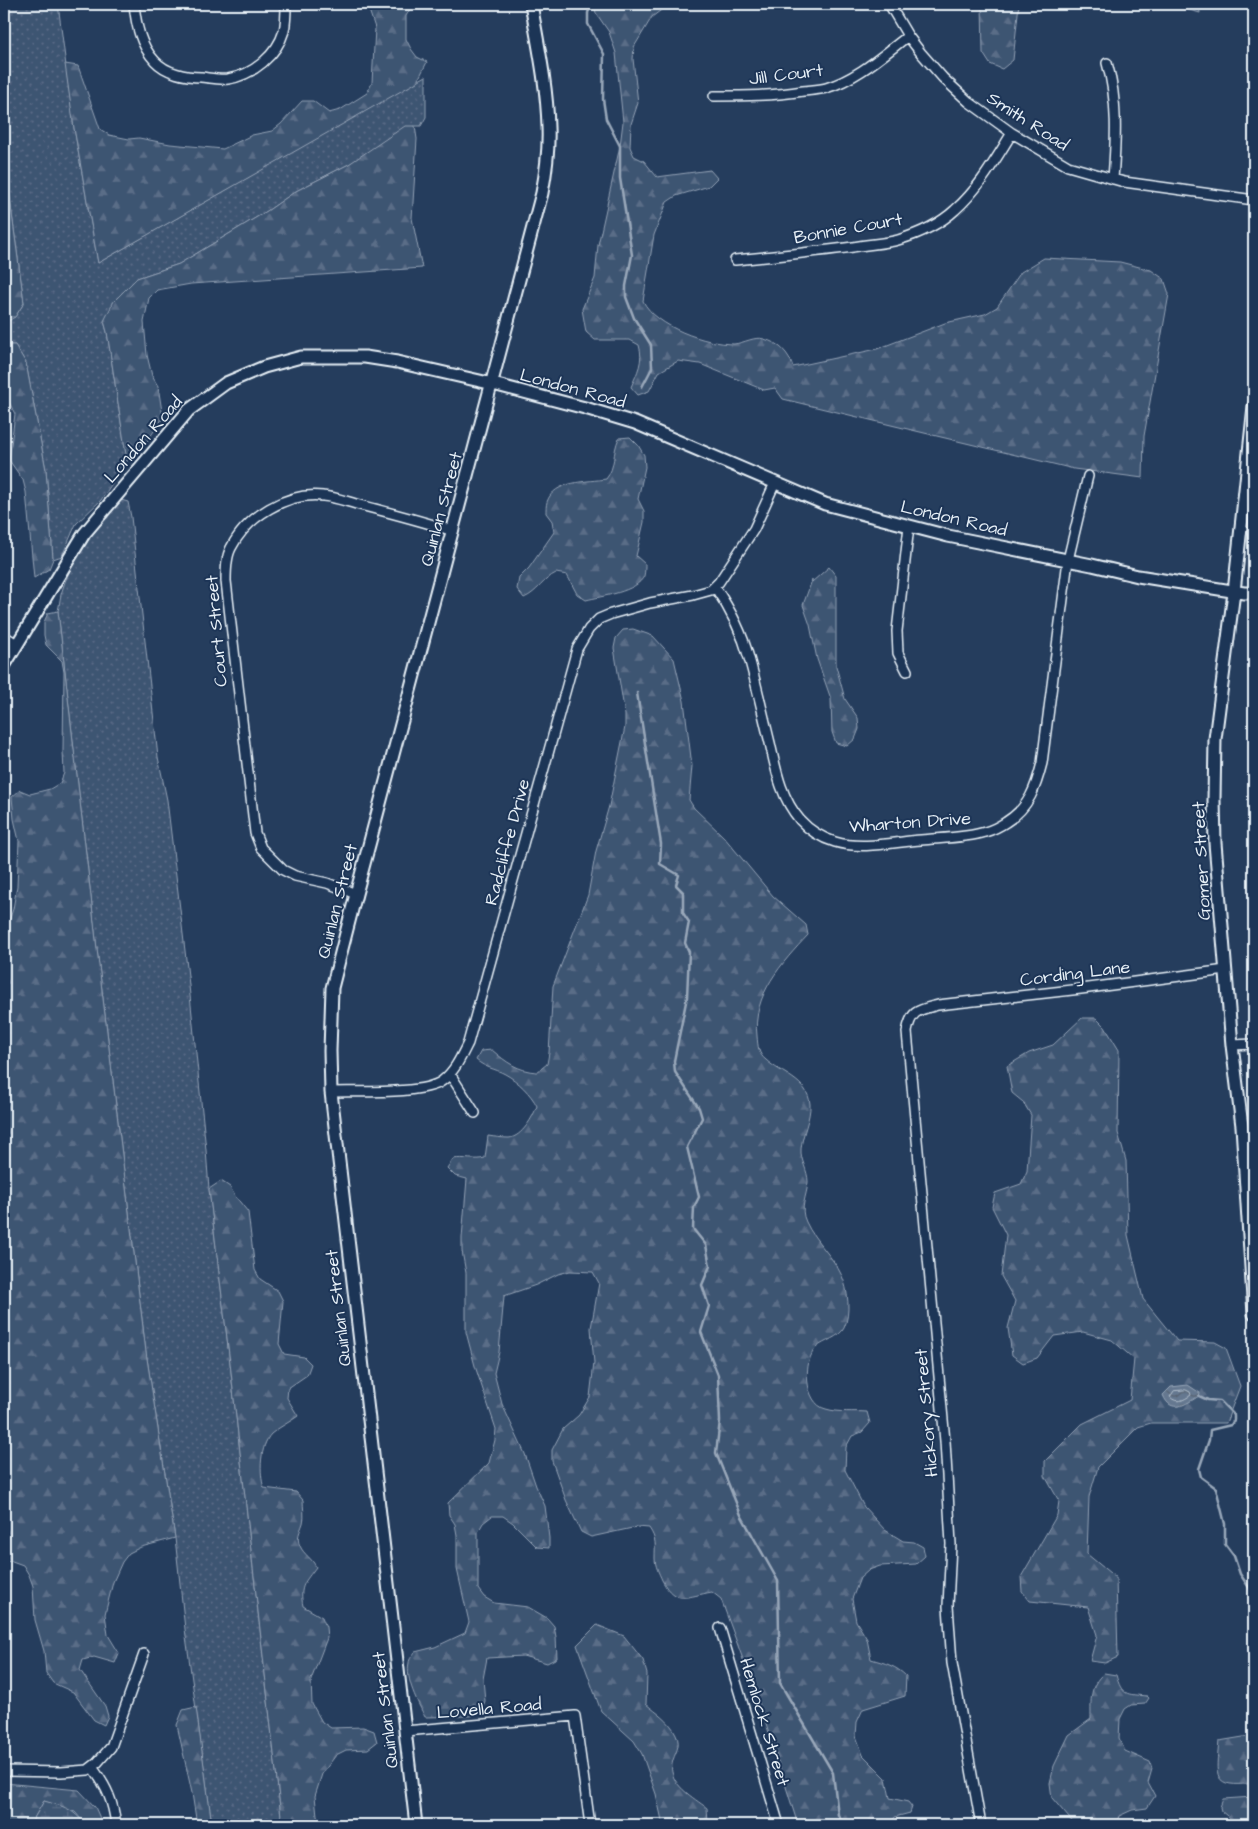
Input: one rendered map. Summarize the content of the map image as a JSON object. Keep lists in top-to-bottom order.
{
  "streets": {
    "street": [
      "Jill Court",
      "Smith Road",
      "Bonnie Court",
      "London Road",
      "Quinlan Street",
      "Court Street",
      "Wharton Drive",
      "Radcliffe Drive",
      "Gomer Street",
      "Cording Lane",
      "Hickory Street",
      "Lovella Road",
      "Hemlock Street"
    ]
  },
  "crossings": [
    ["Jill Court", "Smith Road"],
    ["Smith Road", "Bonnie Court"],
    ["London Road", "Quinlan Street"],
    ["London Road", "Wharton Drive"],
    ["London Road", "Gomer Street"],
    ["Quinlan Street", "Court Street"],
    ["Quinlan Street", "Radcliffe Drive"],
    ["Quinlan Street", "Lovella Road"],
    ["Wharton Drive", "Radcliffe Drive"],
    ["Gomer Street", "Cording Lane"],
    ["Cording Lane", "Hickory Street"]
  ]
}
